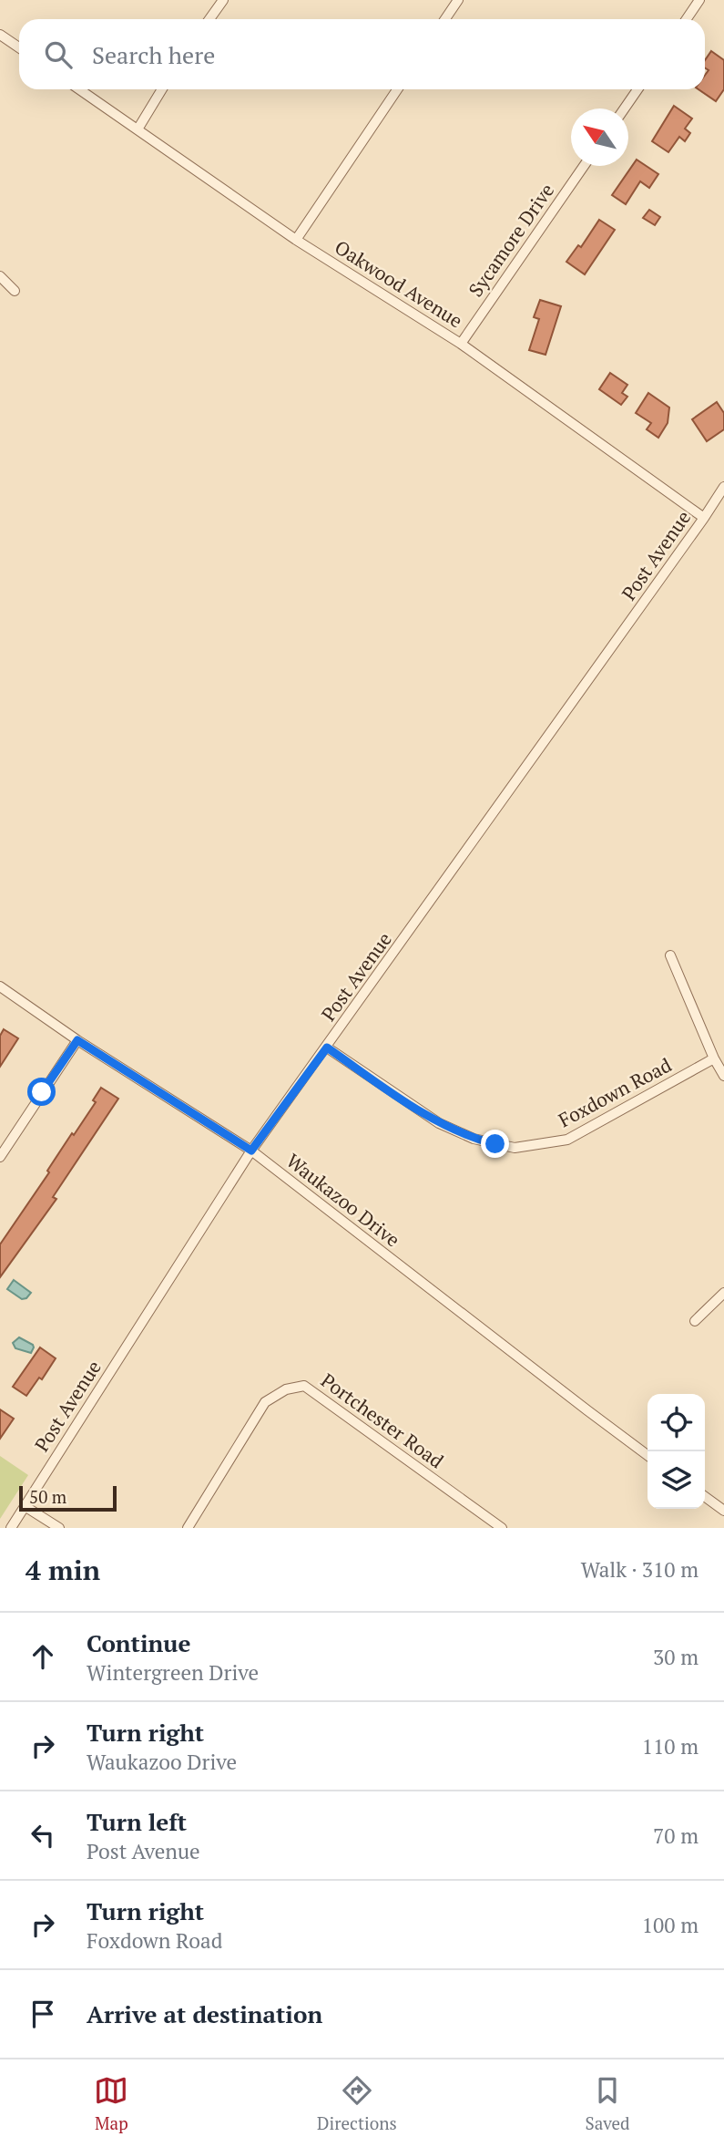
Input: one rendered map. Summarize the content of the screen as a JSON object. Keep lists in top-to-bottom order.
{
  "streets": {
    "street": [
      "Sycamore Drive",
      "Oakwood Avenue",
      "Post Avenue",
      "Foxdown Road",
      "Waukazoo Drive",
      "Portchester Road"
    ]
  },
  "crossings": [
    ["Sycamore Drive", "Oakwood Avenue"],
    ["Oakwood Avenue", "Post Avenue"],
    ["Post Avenue", "Foxdown Road"],
    ["Post Avenue", "Waukazoo Drive"]
  ],
  "scale_bar": "50 m",
  "north": "top left",
  "page": {
    "search": "Search here",
    "scale": "50 m",
    "heading": ["4 min", "Walk · 310 m"],
    "list": [
      ["Continue", "Wintergreen Drive", "30 m"],
      ["Turn right", "Waukazoo Drive", "110 m"],
      ["Turn left", "Post Avenue", "70 m"],
      ["Turn right", "Foxdown Road", "100 m"],
      "Arrive at destination"
    ],
    "nav": ["Map", "Directions", "Saved"]
  }
}
